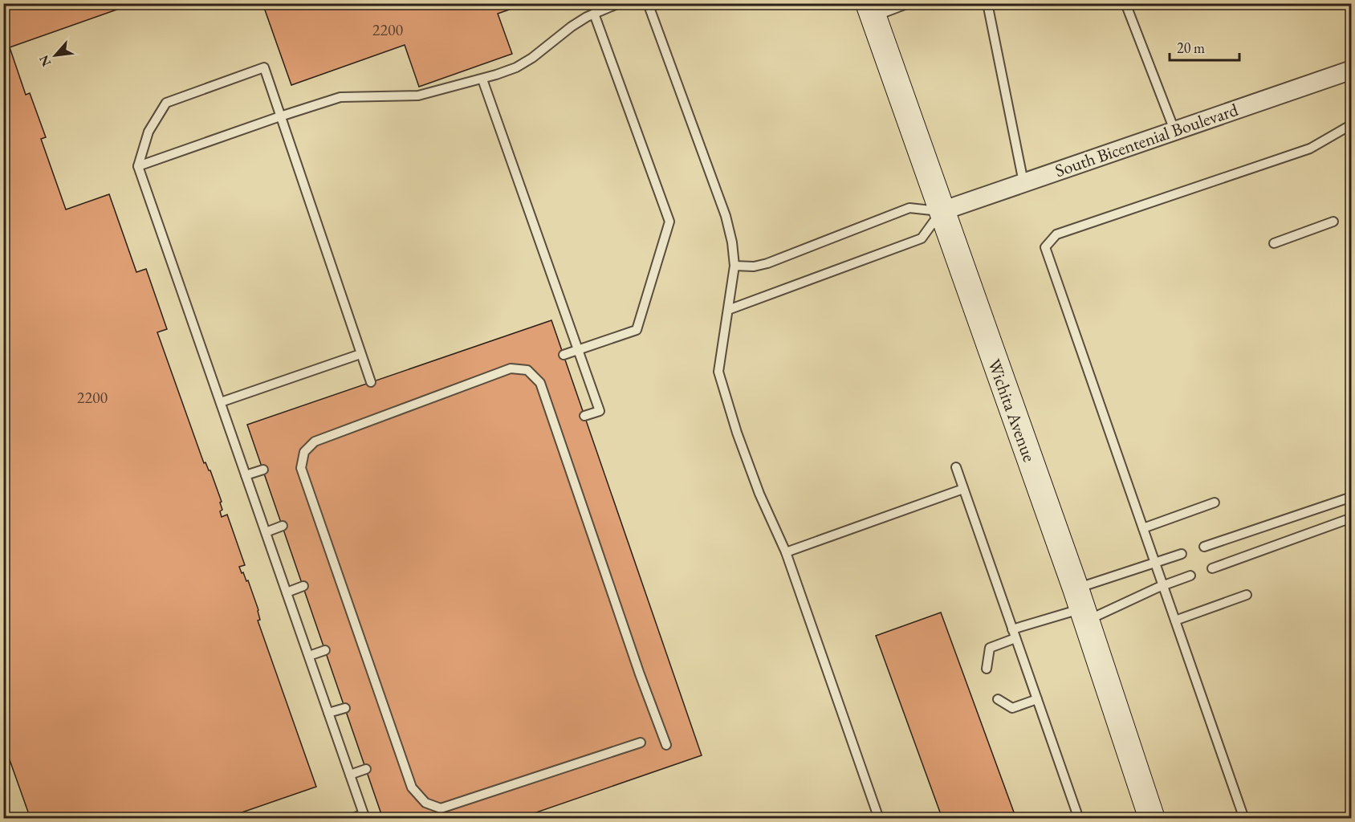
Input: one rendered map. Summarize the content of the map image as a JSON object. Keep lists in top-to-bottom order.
{
  "streets": {
    "main road": ["Wichita Avenue"],
    "street": ["South Bicentenial Boulevard"]
  },
  "crossings": [
    ["South Bicentenial Boulevard", "Wichita Avenue"]
  ],
  "house_numbers": ["2200", "2200"],
  "scale_bar": "20 m",
  "north": "bottom left"
}
